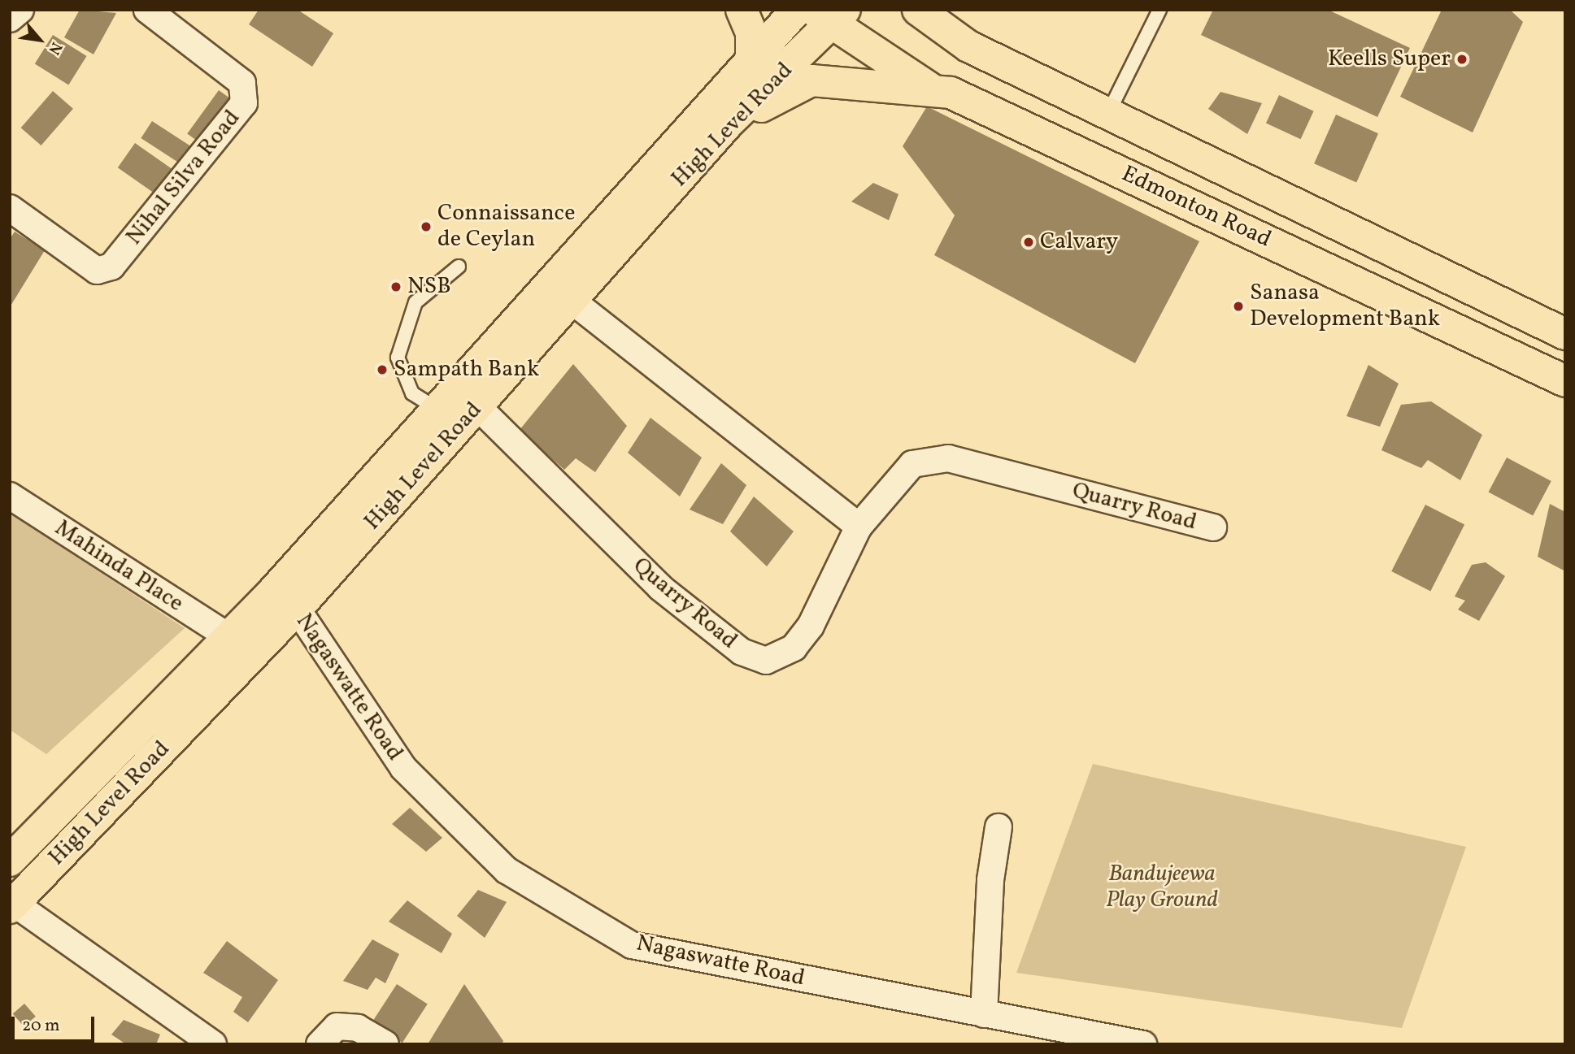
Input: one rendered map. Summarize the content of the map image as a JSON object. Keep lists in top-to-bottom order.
{
  "streets": {
    "highway": ["High Level Road", "Edmonton Road"],
    "street": [
      "Nihal Silva Road",
      "Quarry Road",
      "Mahinda Place",
      "Nagaswatte Road"
    ]
  },
  "crossings": [
    ["High Level Road", "Edmonton Road"],
    ["High Level Road", "Quarry Road"],
    ["High Level Road", "Mahinda Place"],
    ["High Level Road", "Nagaswatte Road"]
  ],
  "parks": ["Bandujeewa Play Ground"],
  "places": [
    "Keells Super",
    "Connaissance de Ceylan",
    "Calvary",
    "NSB",
    "Sanasa Development Bank",
    "Sampath Bank"
  ],
  "scale_bar": "20 m",
  "north": "bottom right"
}
